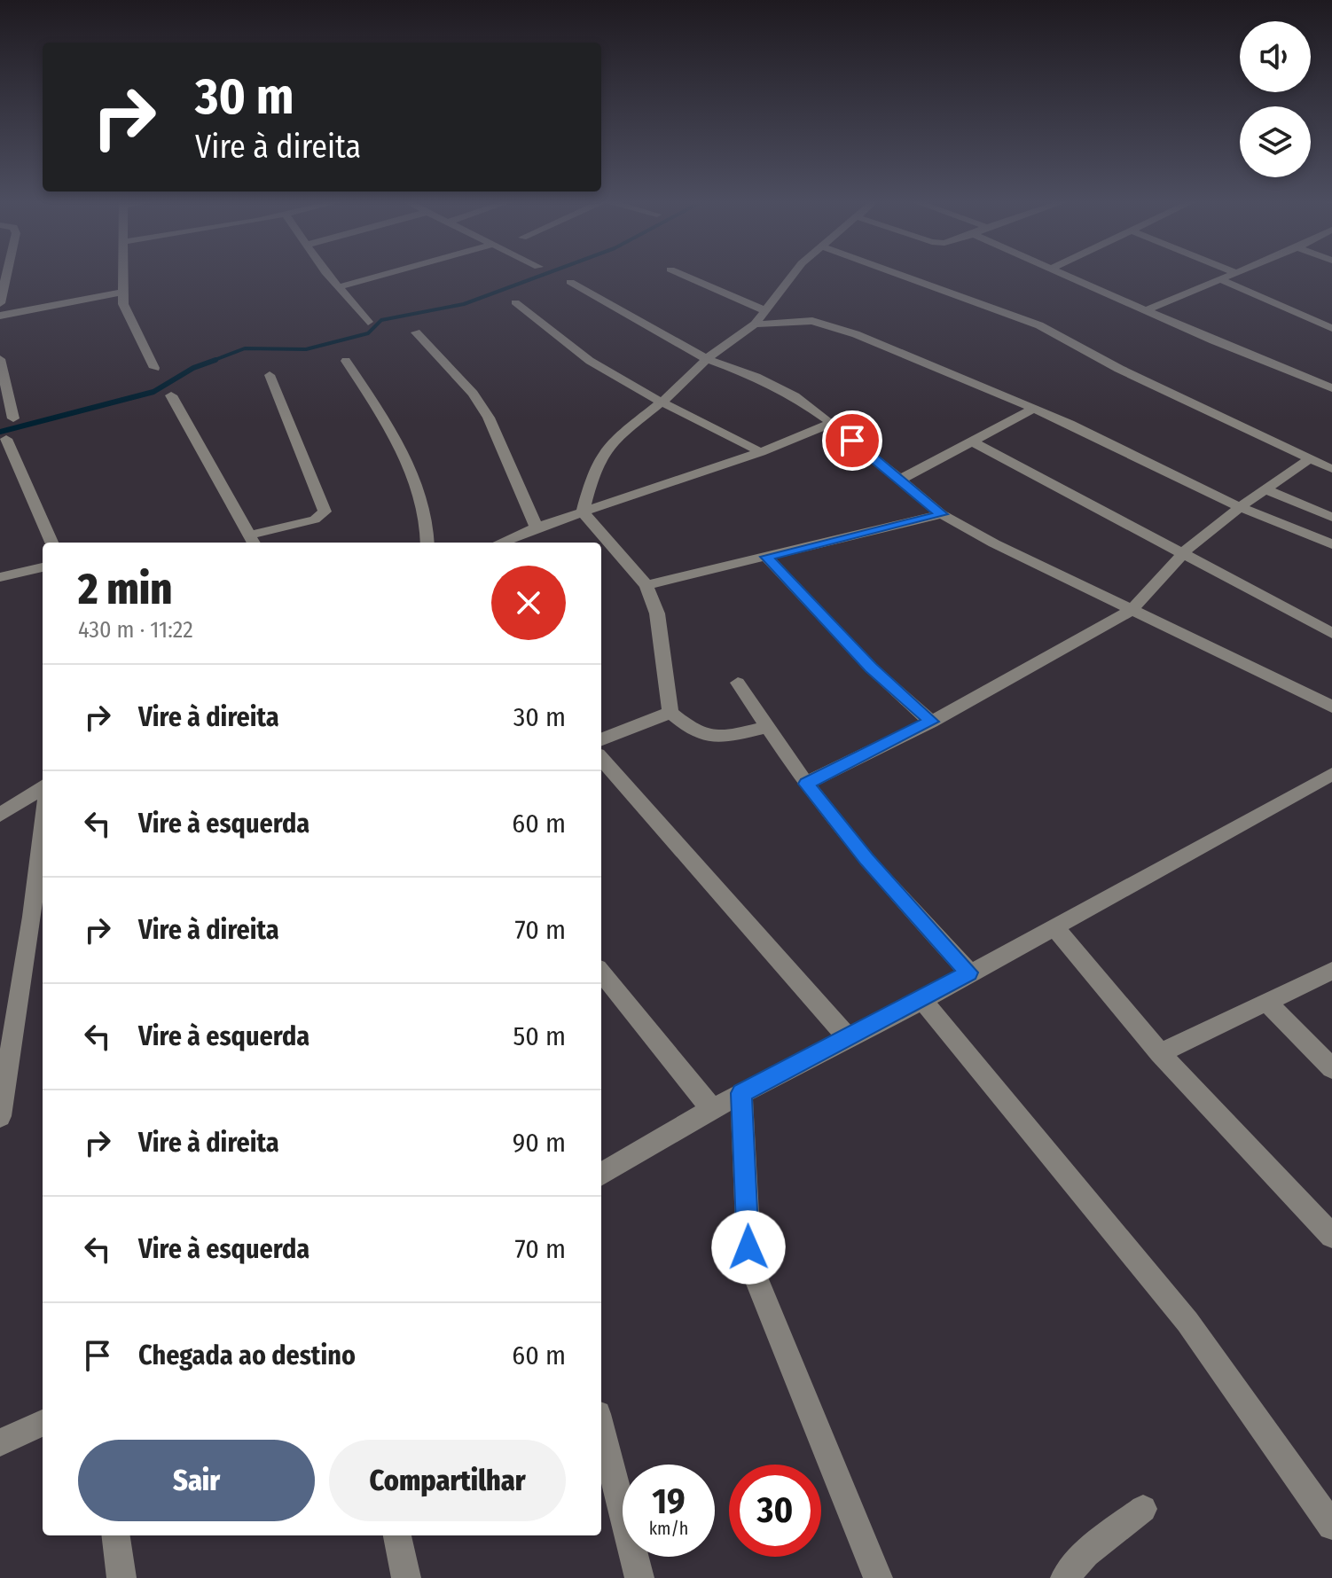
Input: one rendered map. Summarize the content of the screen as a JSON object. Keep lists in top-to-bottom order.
{
  "page": {
    "turn": ["30 m", "Vire à direita"],
    "heading": ["2 min", "430 m · 11:22"],
    "list": [
      {
        "name": "Vire à direita",
        "value": "30 m"
      },
      {
        "name": "Vire à esquerda",
        "value": "60 m"
      },
      {
        "name": "Vire à direita",
        "value": "70 m"
      },
      {
        "name": "Vire à esquerda",
        "value": "50 m"
      },
      {
        "name": "Vire à direita",
        "value": "90 m"
      },
      {
        "name": "Vire à esquerda",
        "value": "70 m"
      },
      {
        "name": "Chegada ao destino",
        "value": "60 m"
      }
    ],
    "buttons": ["Sair", "Compartilhar"],
    "speed": "19 km/h",
    "limit": "30"
  }
}
